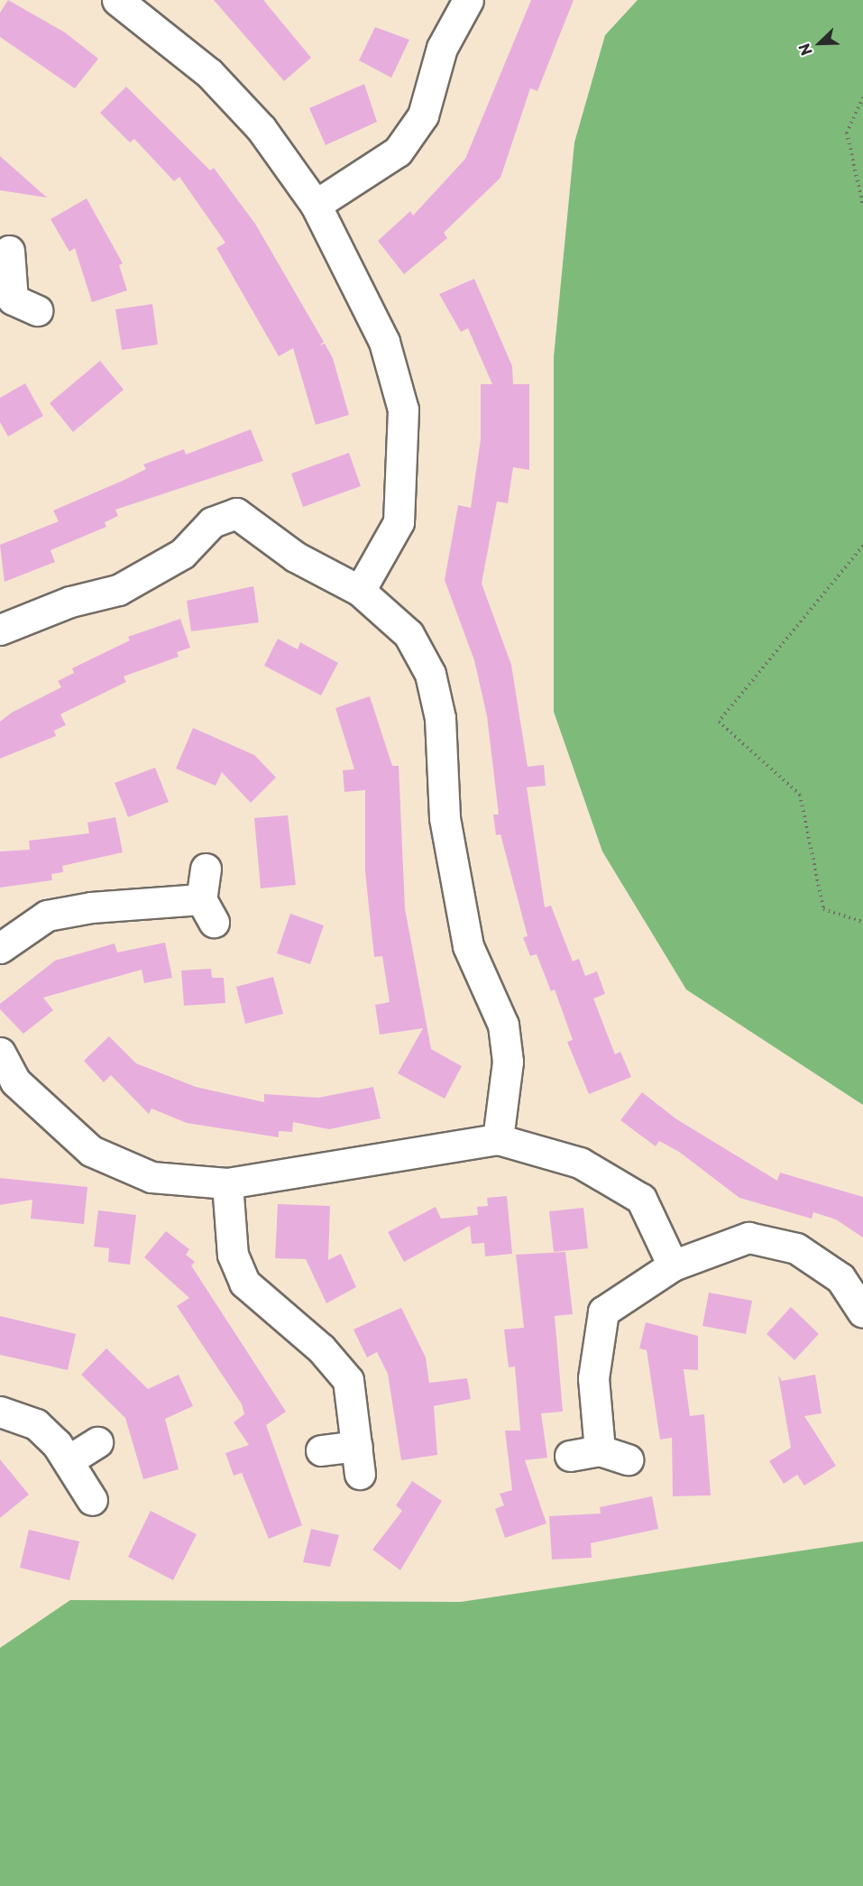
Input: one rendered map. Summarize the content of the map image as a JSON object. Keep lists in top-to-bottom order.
{
  "north": "bottom left"
}
